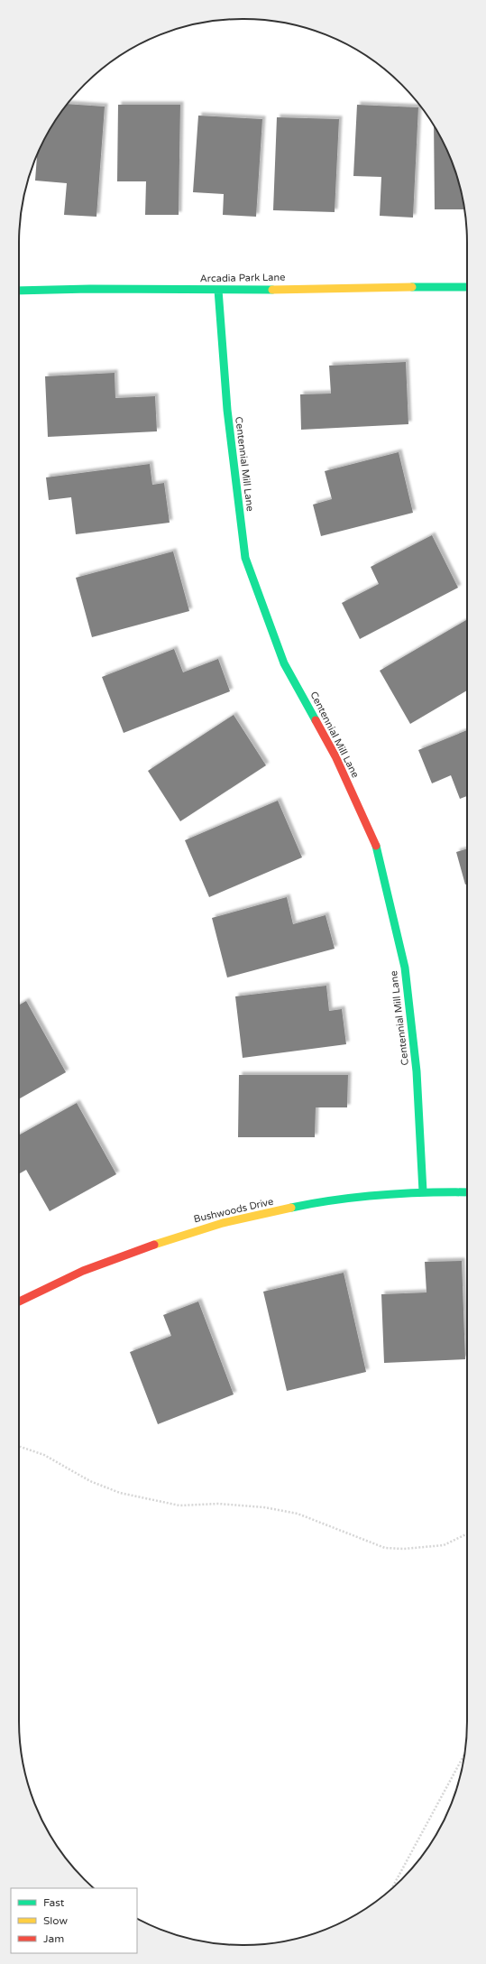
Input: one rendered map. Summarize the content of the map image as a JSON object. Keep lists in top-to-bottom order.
{
  "streets": {
    "street": ["Arcadia Park Lane", "Centennial Mill Lane", "Bushwoods Drive"]
  },
  "crossings": [
    ["Arcadia Park Lane", "Centennial Mill Lane"],
    ["Centennial Mill Lane", "Bushwoods Drive"]
  ],
  "legend": ["Fast", "Slow", "Jam"]
}
